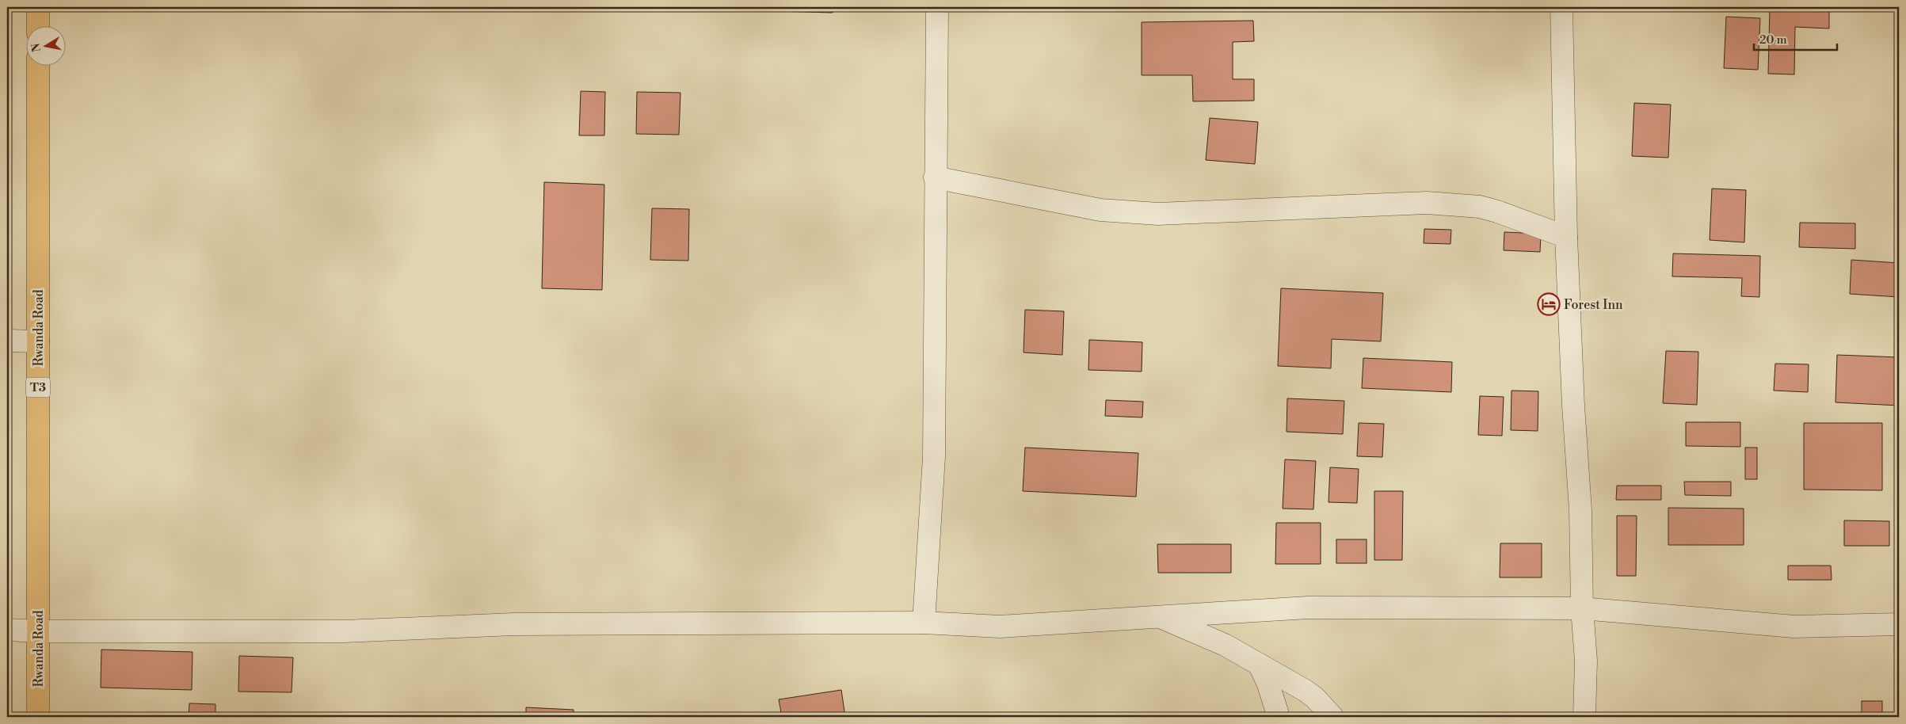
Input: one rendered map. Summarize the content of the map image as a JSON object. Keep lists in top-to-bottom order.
{
  "streets": {
    "highway": ["Rwanda Road", "T3"]
  },
  "places": {
    "hotel": ["Forest Inn"]
  },
  "scale_bar": "20 m",
  "north": "left"
}
